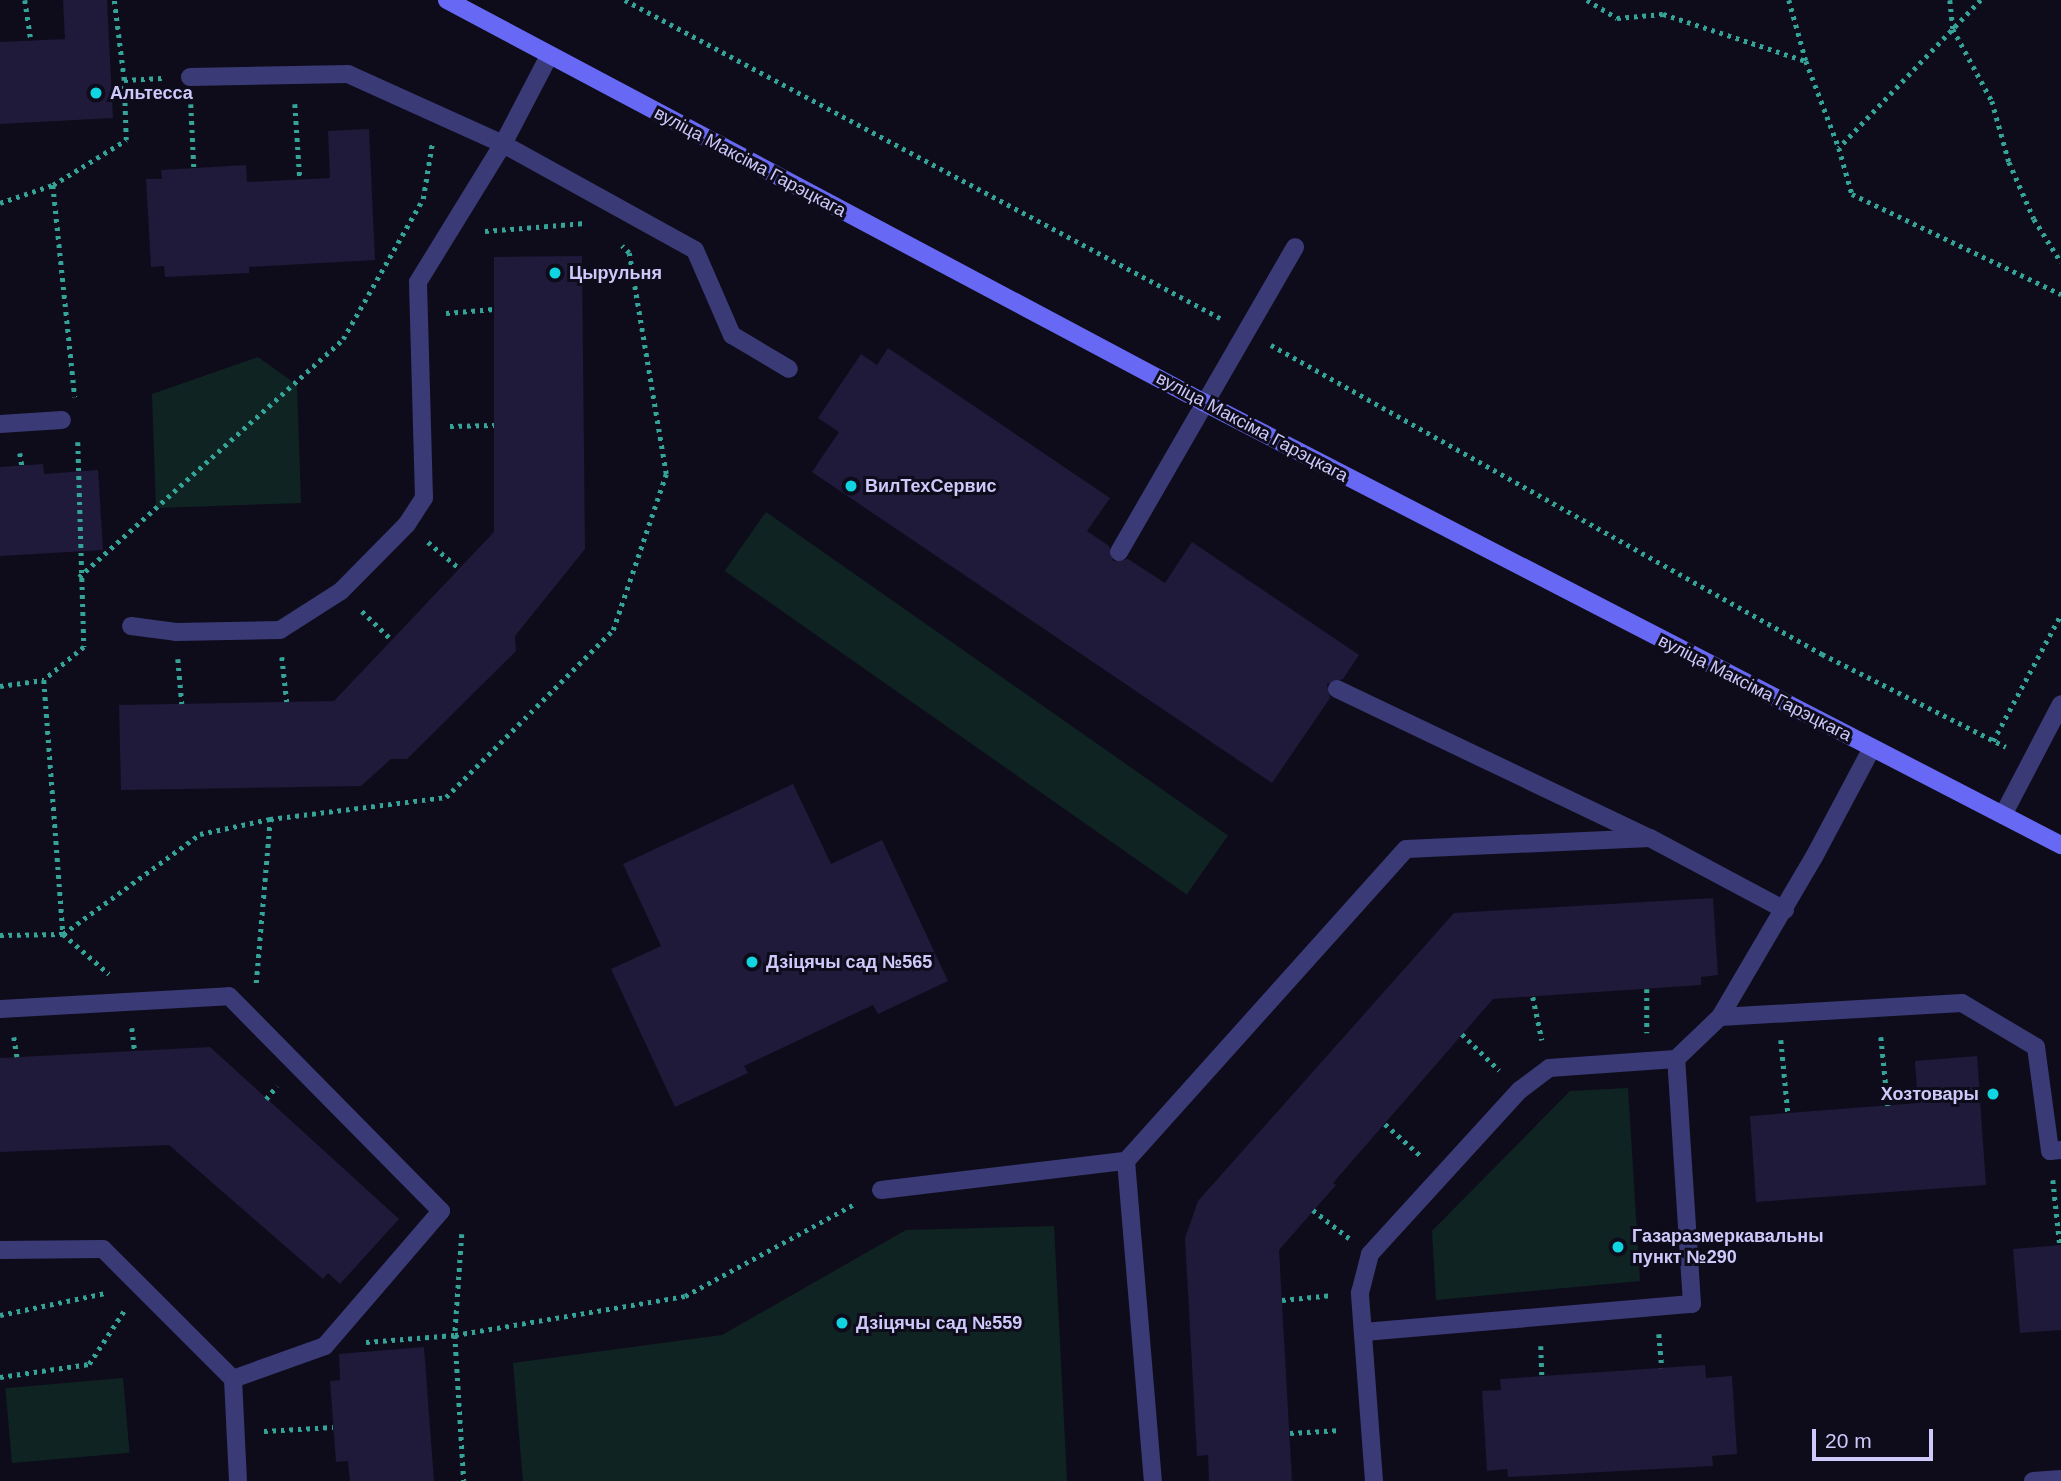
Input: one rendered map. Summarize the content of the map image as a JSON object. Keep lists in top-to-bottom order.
{
  "streets": {
    "main road": ["вуліца Максіма Гарэцкага"]
  },
  "places": [
    "Альтесса",
    "Цырульня",
    "ВилТехСервис",
    "Дзіцячы сад №565",
    "Хозтовары",
    "Газаразмеркавальны пункт №290",
    "Дзіцячы сад №559"
  ],
  "scale_bar": "20 m"
}
